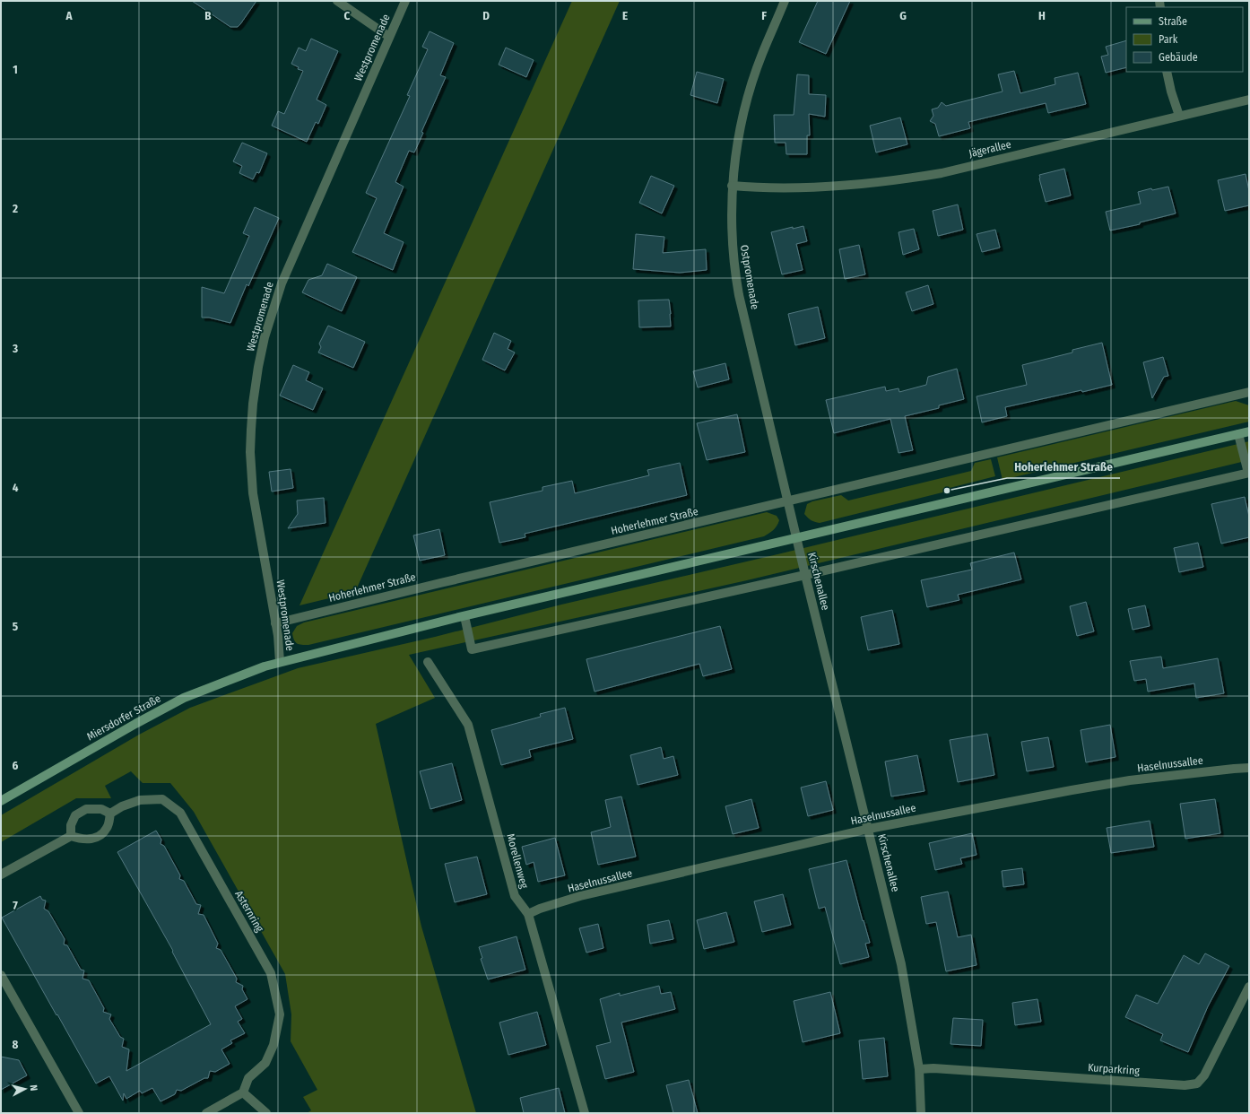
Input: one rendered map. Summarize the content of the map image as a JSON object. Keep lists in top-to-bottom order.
{
  "streets": {
    "street": [
      "Westpromenade",
      "Jägerallee",
      "Ostpromenade",
      "Hoherlehmer Straße",
      "Kirschenallee",
      "Miersdorfer Straße",
      "Haselnussallee",
      "Morellenweg",
      "Asternring",
      "Kurparkring"
    ]
  },
  "crossings": [
    ["Westpromenade", "Hoherlehmer Straße"],
    ["Westpromenade", "Miersdorfer Straße"],
    ["Jägerallee", "Ostpromenade"],
    ["Ostpromenade", "Hoherlehmer Straße"],
    ["Ostpromenade", "Kirschenallee"],
    ["Kirschenallee", "Haselnussallee"],
    ["Kirschenallee", "Kurparkring"],
    ["Haselnussallee", "Morellenweg"]
  ],
  "places": ["Hoherlehmer Straße"],
  "legend": ["Straße", "Park", "Gebäude"],
  "north": "right",
  "grid": {
    "columns": [
      "A",
      "B",
      "C",
      "D",
      "E",
      "F",
      "G",
      "H"
    ],
    "rows": [
      "1",
      "2",
      "3",
      "4",
      "5",
      "6",
      "7",
      "8"
    ]
  }
}
